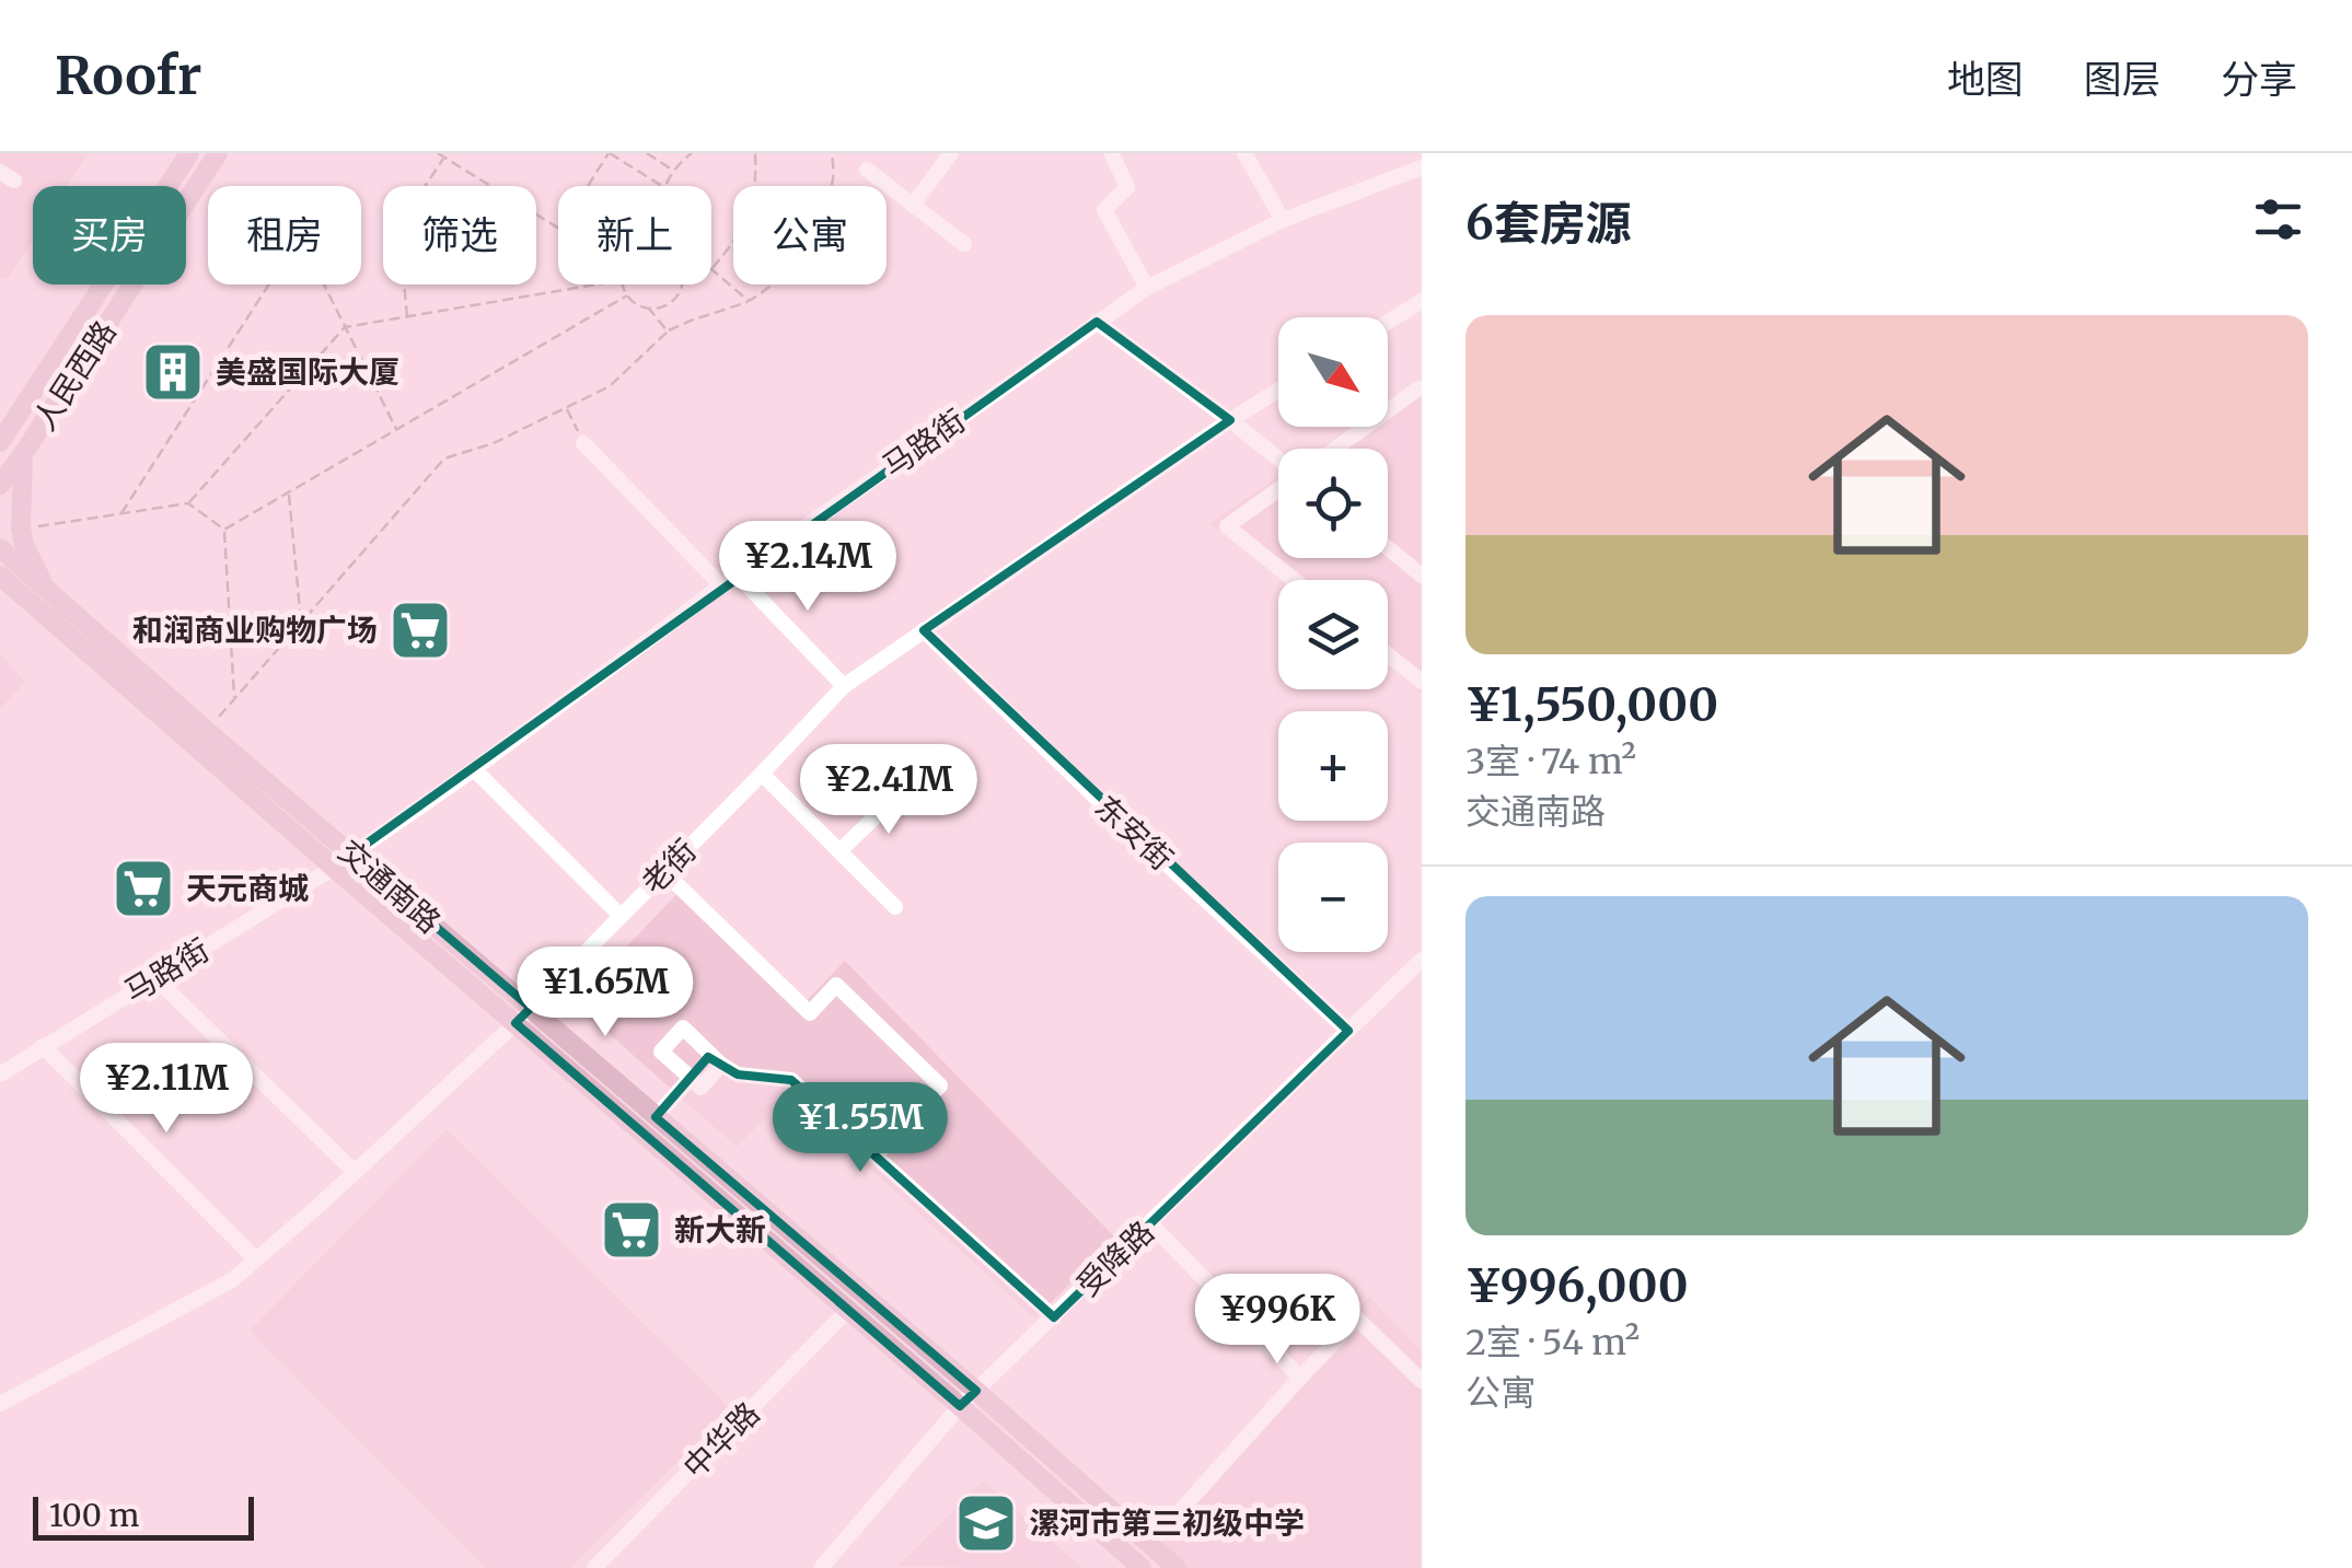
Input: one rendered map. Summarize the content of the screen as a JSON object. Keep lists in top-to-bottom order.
{
  "streets": {
    "main road": ["人民西路", "交通南路"],
    "street": [
      "马路街",
      "东安街",
      "老街",
      "受降路",
      "中华路"
    ]
  },
  "crossings": [
    ["马路街", "交通南路"],
    ["东安街", "老街"],
    ["东安街", "受降路"],
    ["老街", "交通南路"],
    ["交通南路", "受降路"],
    ["交通南路", "中华路"]
  ],
  "places": {
    "building": ["美盛国际大厦"],
    "supermarket": ["和润商业购物广场", "天元商城", "新大新"],
    "school or university": ["漯河市第三初级中学"]
  },
  "scale_bar": "100 m",
  "north": "bottom right",
  "page": {
    "header": "Roofr",
    "nav": ["地图", "图层", "分享"],
    "heading": "6套房源",
    "chip": [
      "买房",
      "租房",
      "筛选",
      "新上",
      "公寓"
    ],
    "list": [
      {
        "name": "¥1,550,000",
        "note": "3室 · 74 m² · 交通南路"
      },
      {
        "name": "¥996,000",
        "note": "2室 · 54 m² · 公寓"
      }
    ],
    "map_buttons": ["+", "−"],
    "price": [
      "¥2.14M",
      "¥2.41M",
      "¥1.65M",
      "¥2.11M",
      "¥1.55M",
      "¥996K"
    ],
    "scale": "100 m"
  }
}
